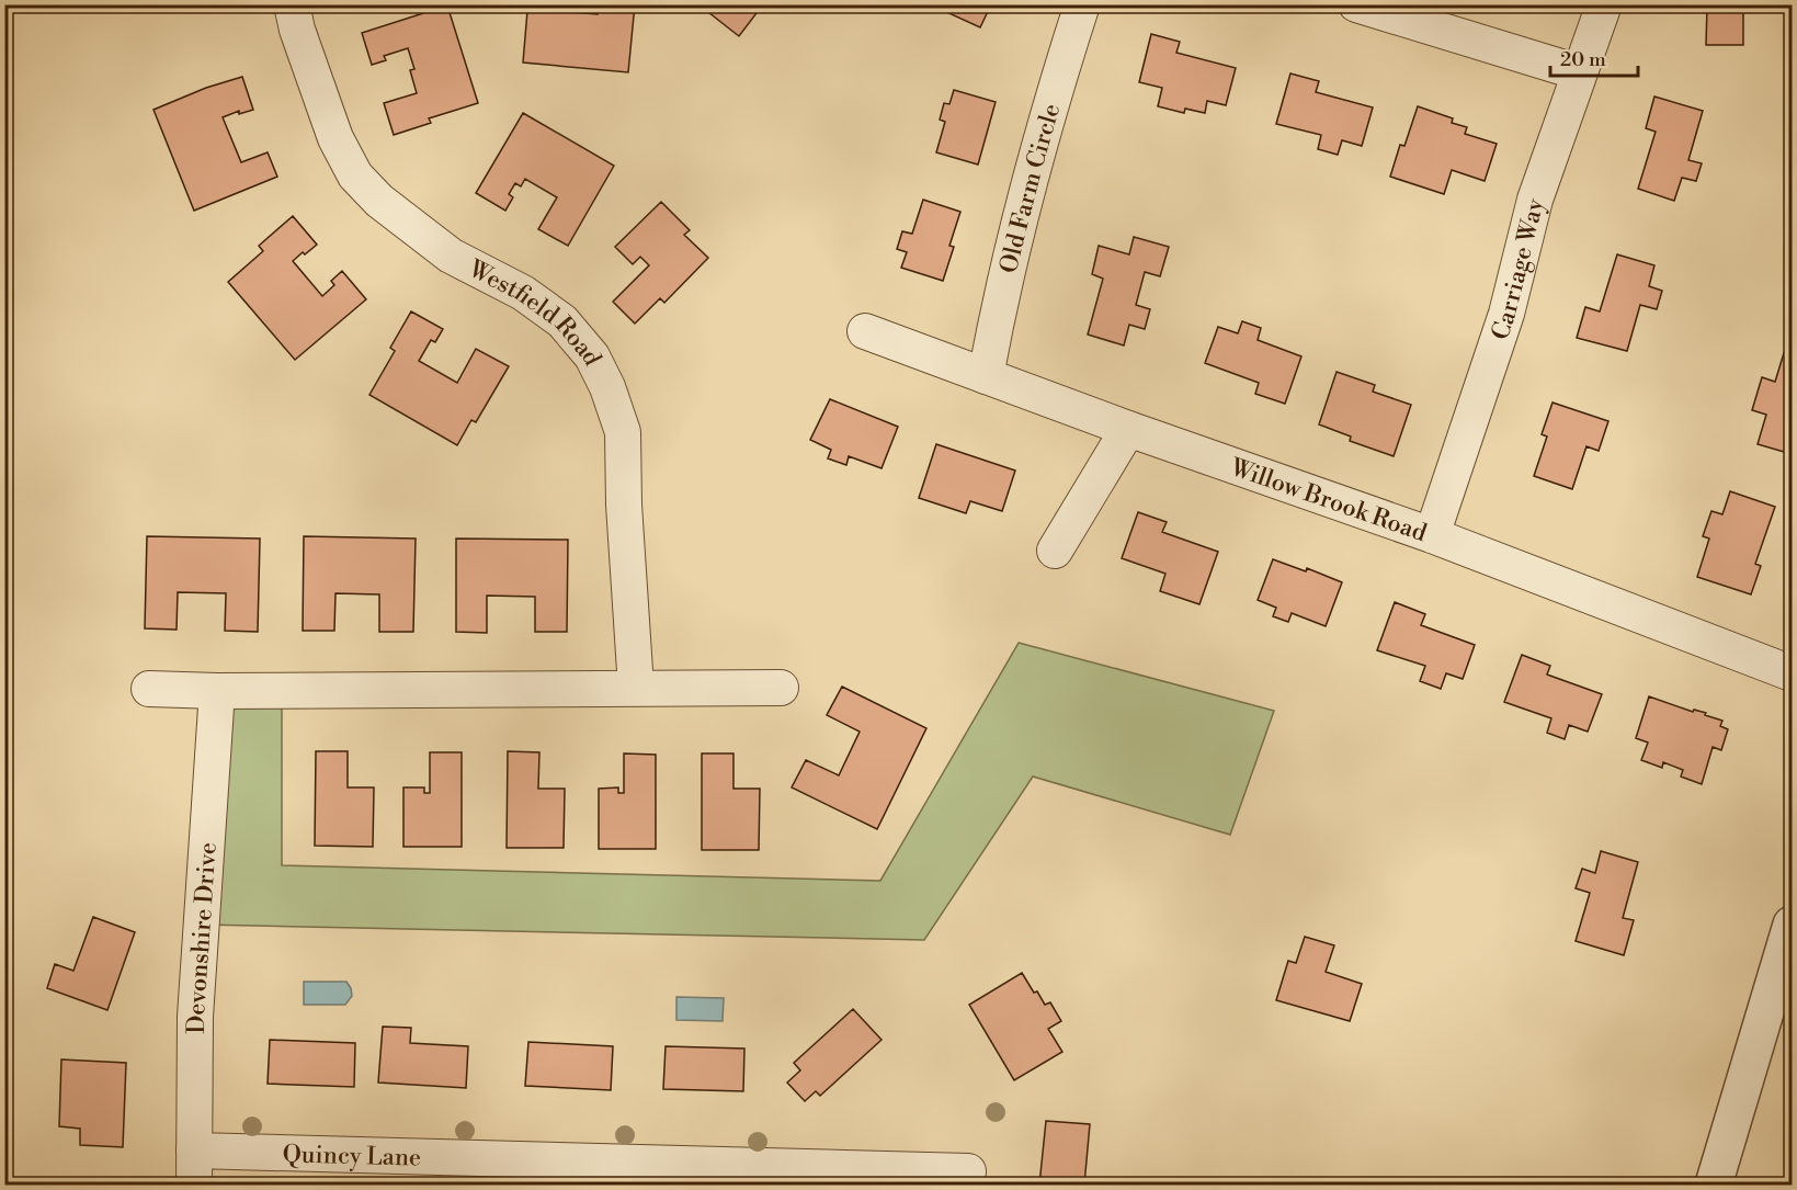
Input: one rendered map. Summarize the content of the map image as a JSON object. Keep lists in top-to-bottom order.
{
  "streets": {
    "street": [
      "Old Farm Circle",
      "Carriage Way",
      "Westfield Road",
      "Willow Brook Road",
      "Devonshire Drive",
      "Quincy Lane"
    ]
  },
  "crossings": [
    ["Old Farm Circle", "Willow Brook Road"],
    ["Carriage Way", "Willow Brook Road"],
    ["Devonshire Drive", "Quincy Lane"]
  ],
  "scale_bar": "20 m"
}
